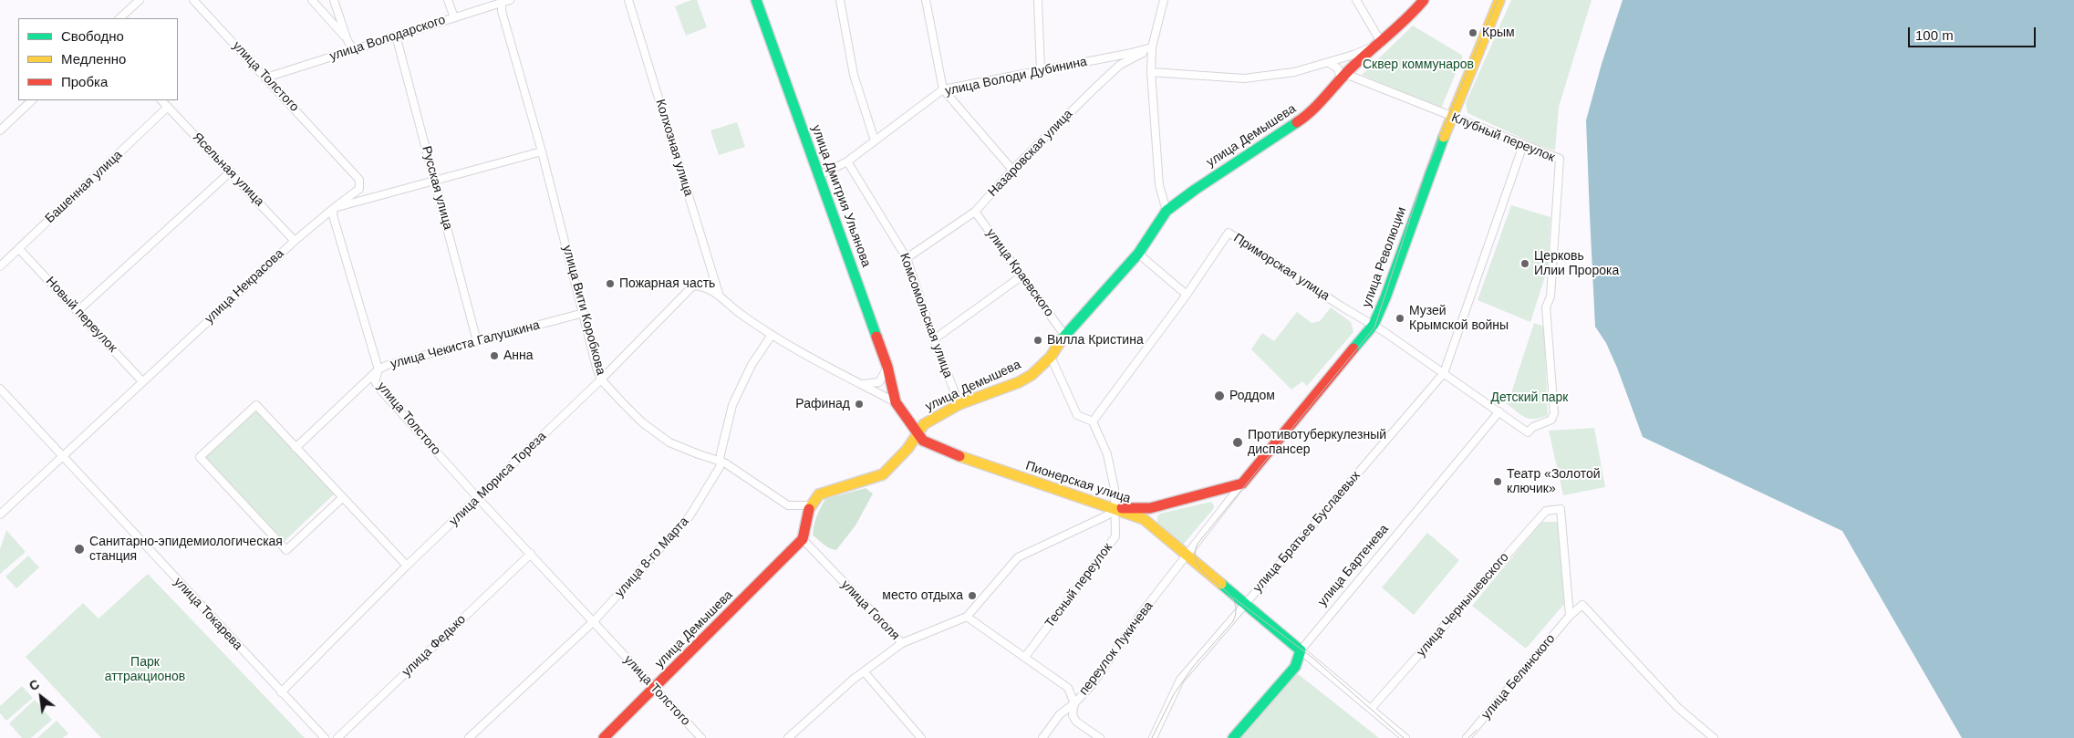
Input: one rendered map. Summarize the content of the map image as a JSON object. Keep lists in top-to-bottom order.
{
  "streets": {
    "street": [
      "улица Володарского",
      "улица Толстого",
      "улица Володи Дубинина",
      "улица Демышева",
      "Клубный переулок",
      "Колхозная улица",
      "Назаровская улица",
      "Ясельная улица",
      "Башенная улица",
      "Русская улица",
      "улица Дмитрия Ульянова",
      "улица Революции",
      "Приморская улица",
      "улица Краевского",
      "улица Некрасова",
      "улица Вити Коробкова",
      "Новый переулок",
      "Комсомольская улица",
      "улица Чекиста Галушкина",
      "улица Мориса Тореза",
      "Пионерская улица",
      "улица Братьев Буслаевых",
      "улица 8-го Марта",
      "улица Бартенева",
      "Тесный переулок",
      "улица Чернышевского",
      "улица Гоголя",
      "улица Токарева",
      "улица Федько",
      "переулок Лукичева",
      "улица Белинского"
    ]
  },
  "crossings": [
    ["улица Володарского", "улица Толстого"],
    ["улица Володарского", "Русская улица"],
    ["улица Володарского", "улица Вити Коробкова"],
    ["улица Толстого", "улица Демышева"],
    ["улица Толстого", "улица Некрасова"],
    ["улица Толстого", "улица Чекиста Галушкина"],
    ["улица Толстого", "улица Мориса Тореза"],
    ["улица Толстого", "улица 8-го Марта"],
    ["улица Толстого", "улица Федько"],
    ["улица Володи Дубинина", "Назаровская улица"],
    ["улица Володи Дубинина", "Комсомольская улица"],
    ["улица Демышева", "Клубный переулок"],
    ["улица Демышева", "улица Краевского"],
    ["улица Демышева", "улица Вити Коробкова"],
    ["улица Демышева", "Комсомольская улица"],
    ["улица Демышева", "Пионерская улица"],
    ["улица Демышева", "улица Гоголя"],
    ["Клубный переулок", "улица Революции"],
    ["Клубный переулок", "Приморская улица"],
    ["Клубный переулок", "улица Братьев Буслаевых"],
    ["Колхозная улица", "улица Мориса Тореза"],
    ["Колхозная улица", "Пионерская улица"],
    ["Назаровская улица", "улица Краевского"],
    ["Назаровская улица", "Комсомольская улица"],
    ["Ясельная улица", "Башенная улица"],
    ["Ясельная улица", "улица Некрасова"],
    ["Башенная улица", "Новый переулок"],
    ["Русская улица", "улица Некрасова"],
    ["Русская улица", "улица Чекиста Галушкина"],
    ["улица Дмитрия Ульянова", "Пионерская улица"],
    ["улица Революции", "Приморская улица"],
    ["улица Революции", "Пионерская улица"],
    ["улица Революции", "переулок Лукичева"],
    ["Приморская улица", "улица Братьев Буслаевых"],
    ["Приморская улица", "улица Бартенева"],
    ["улица Некрасова", "улица Вити Коробкова"],
    ["улица Некрасова", "Новый переулок"],
    ["улица Некрасова", "улица Токарева"],
    ["улица Вити Коробкова", "улица Чекиста Галушкина"],
    ["улица Вити Коробкова", "улица Мориса Тореза"],
    ["улица Вити Коробкова", "улица 8-го Марта"],
    ["улица Мориса Тореза", "Пионерская улица"],
    ["улица Мориса Тореза", "улица Токарева"],
    ["Пионерская улица", "улица Братьев Буслаевых"],
    ["Пионерская улица", "улица 8-го Марта"],
    ["Пионерская улица", "улица Бартенева"],
    ["Пионерская улица", "Тесный переулок"],
    ["Пионерская улица", "улица Чернышевского"],
    ["Пионерская улица", "переулок Лукичева"],
    ["улица Чернышевского", "улица Белинского"]
  ],
  "parks": ["Сквер коммунаров", "Детский парк", "Парк аттракционов"],
  "places": [
    "Крым",
    "Церковь Илии Пророка",
    "Пожарная часть",
    "Музей Крымской войны",
    "Вилла Кристина",
    "Анна",
    "Роддом",
    "Рафинад",
    "Противотуберкулезный диспансер",
    "Театр «Золотой ключик»",
    "Санитарно-эпидемиологическая станция",
    "место отдыха"
  ],
  "legend": ["Свободно", "Медленно", "Пробка"],
  "scale_bar": "100 m",
  "north": "top left"
}
